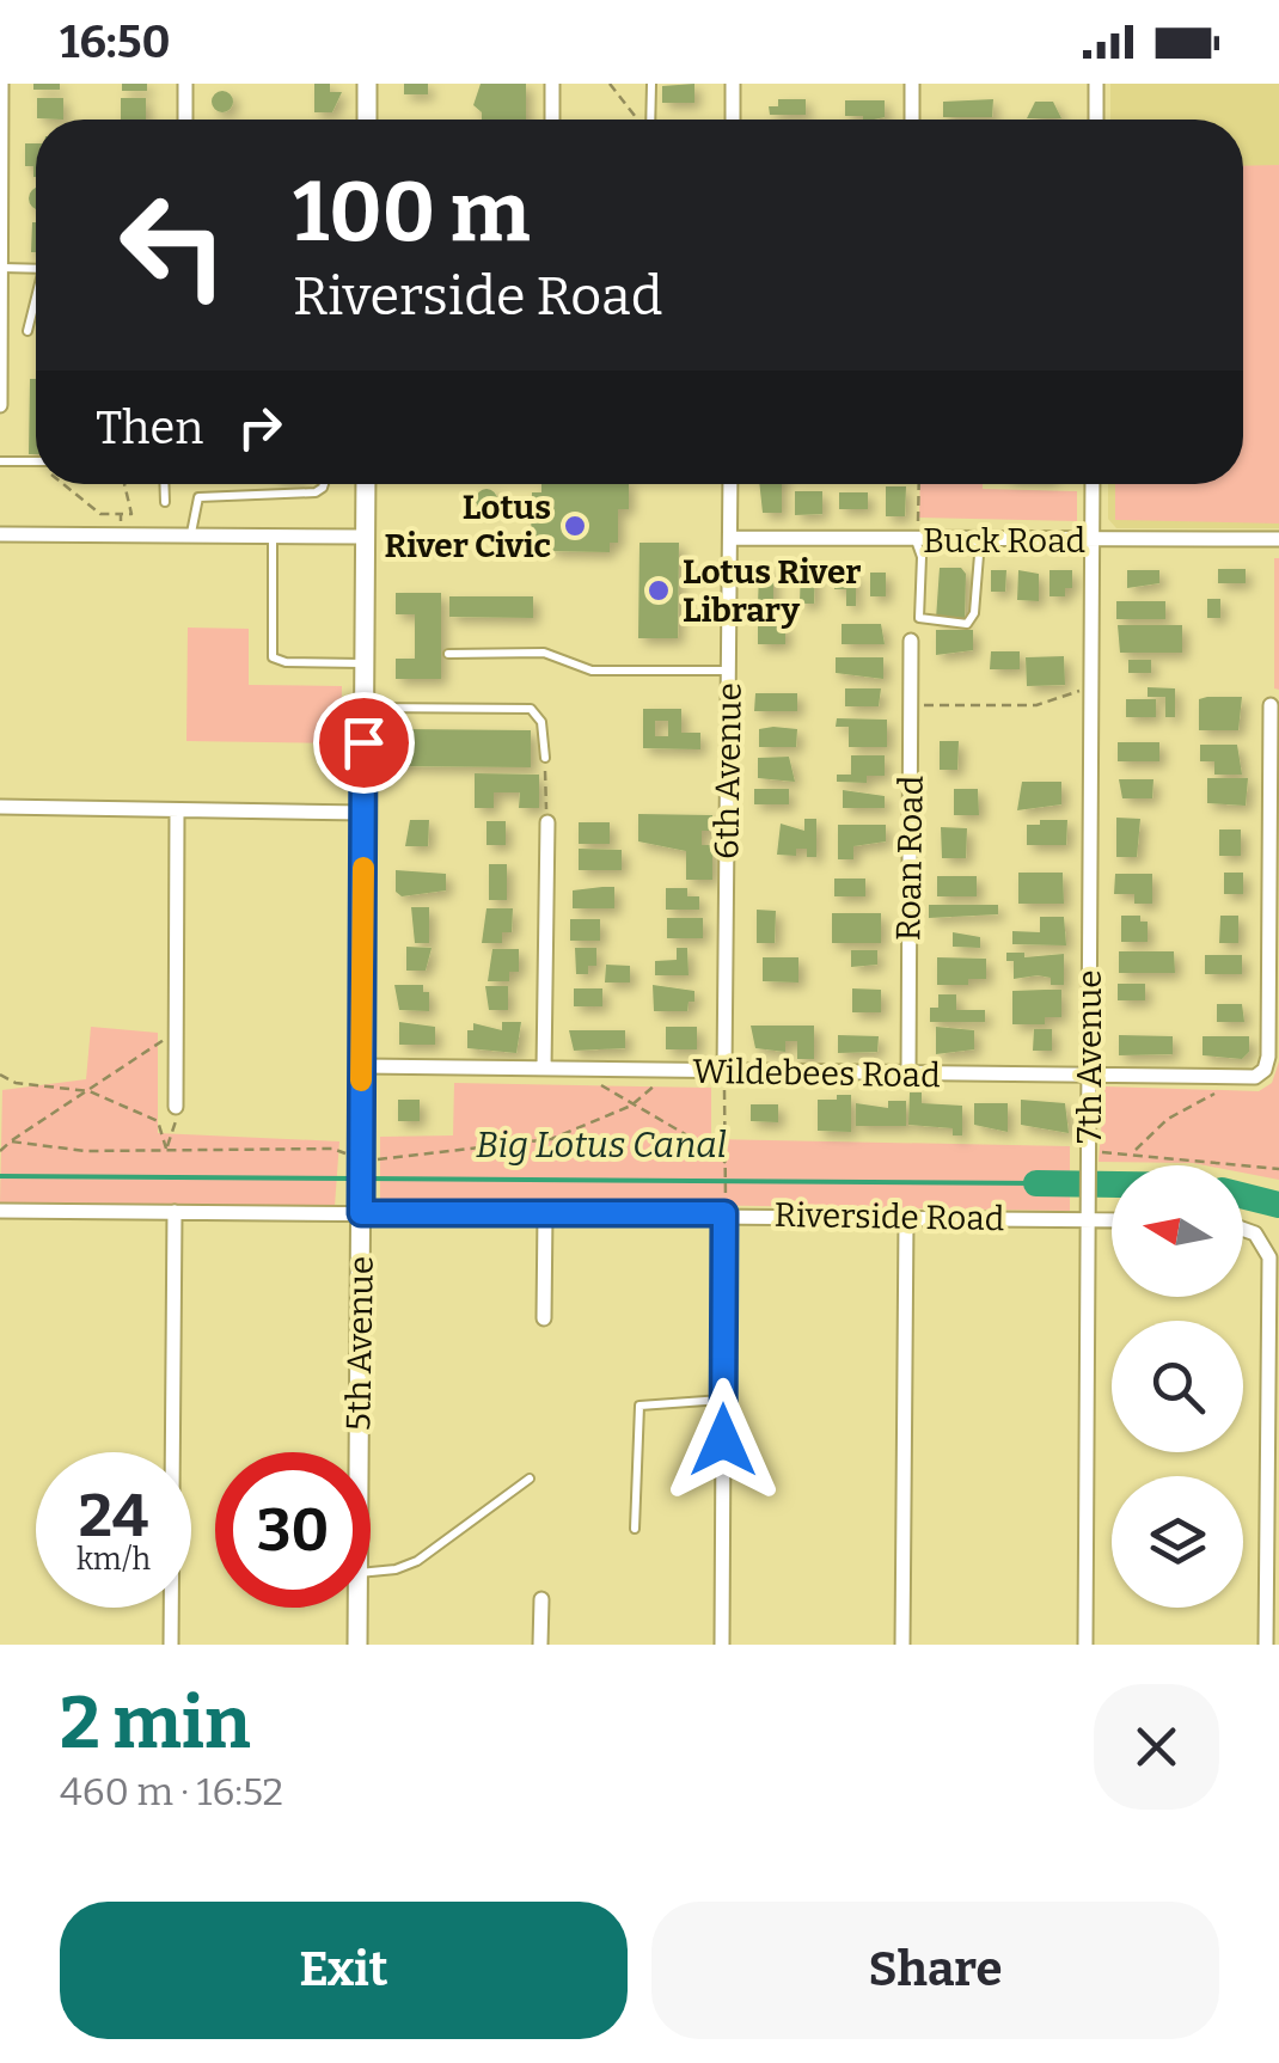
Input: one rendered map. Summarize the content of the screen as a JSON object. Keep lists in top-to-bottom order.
{
  "streets": {
    "main road": ["5th Avenue"],
    "street": [
      "Buck Road",
      "6th Avenue",
      "Roan Road",
      "7th Avenue",
      "Wildebees Road",
      "Riverside Road"
    ]
  },
  "crossings": [
    ["Buck Road", "6th Avenue"],
    ["Buck Road", "7th Avenue"],
    ["6th Avenue", "Wildebees Road"],
    ["Roan Road", "Wildebees Road"],
    ["7th Avenue", "Wildebees Road"],
    ["7th Avenue", "Riverside Road"],
    ["Wildebees Road", "5th Avenue"],
    ["Riverside Road", "5th Avenue"]
  ],
  "water": ["Big Lotus Canal"],
  "places": ["Lotus River Civic", "Lotus River Library"],
  "north": "left",
  "page": {
    "status": "16:50",
    "turn": ["100 m", "Riverside Road"],
    "then": "Then",
    "speed": "24 km/h",
    "limit": "30",
    "heading": ["2 min", "460 m · 16:52"],
    "buttons": ["Exit", "Share"]
  }
}
